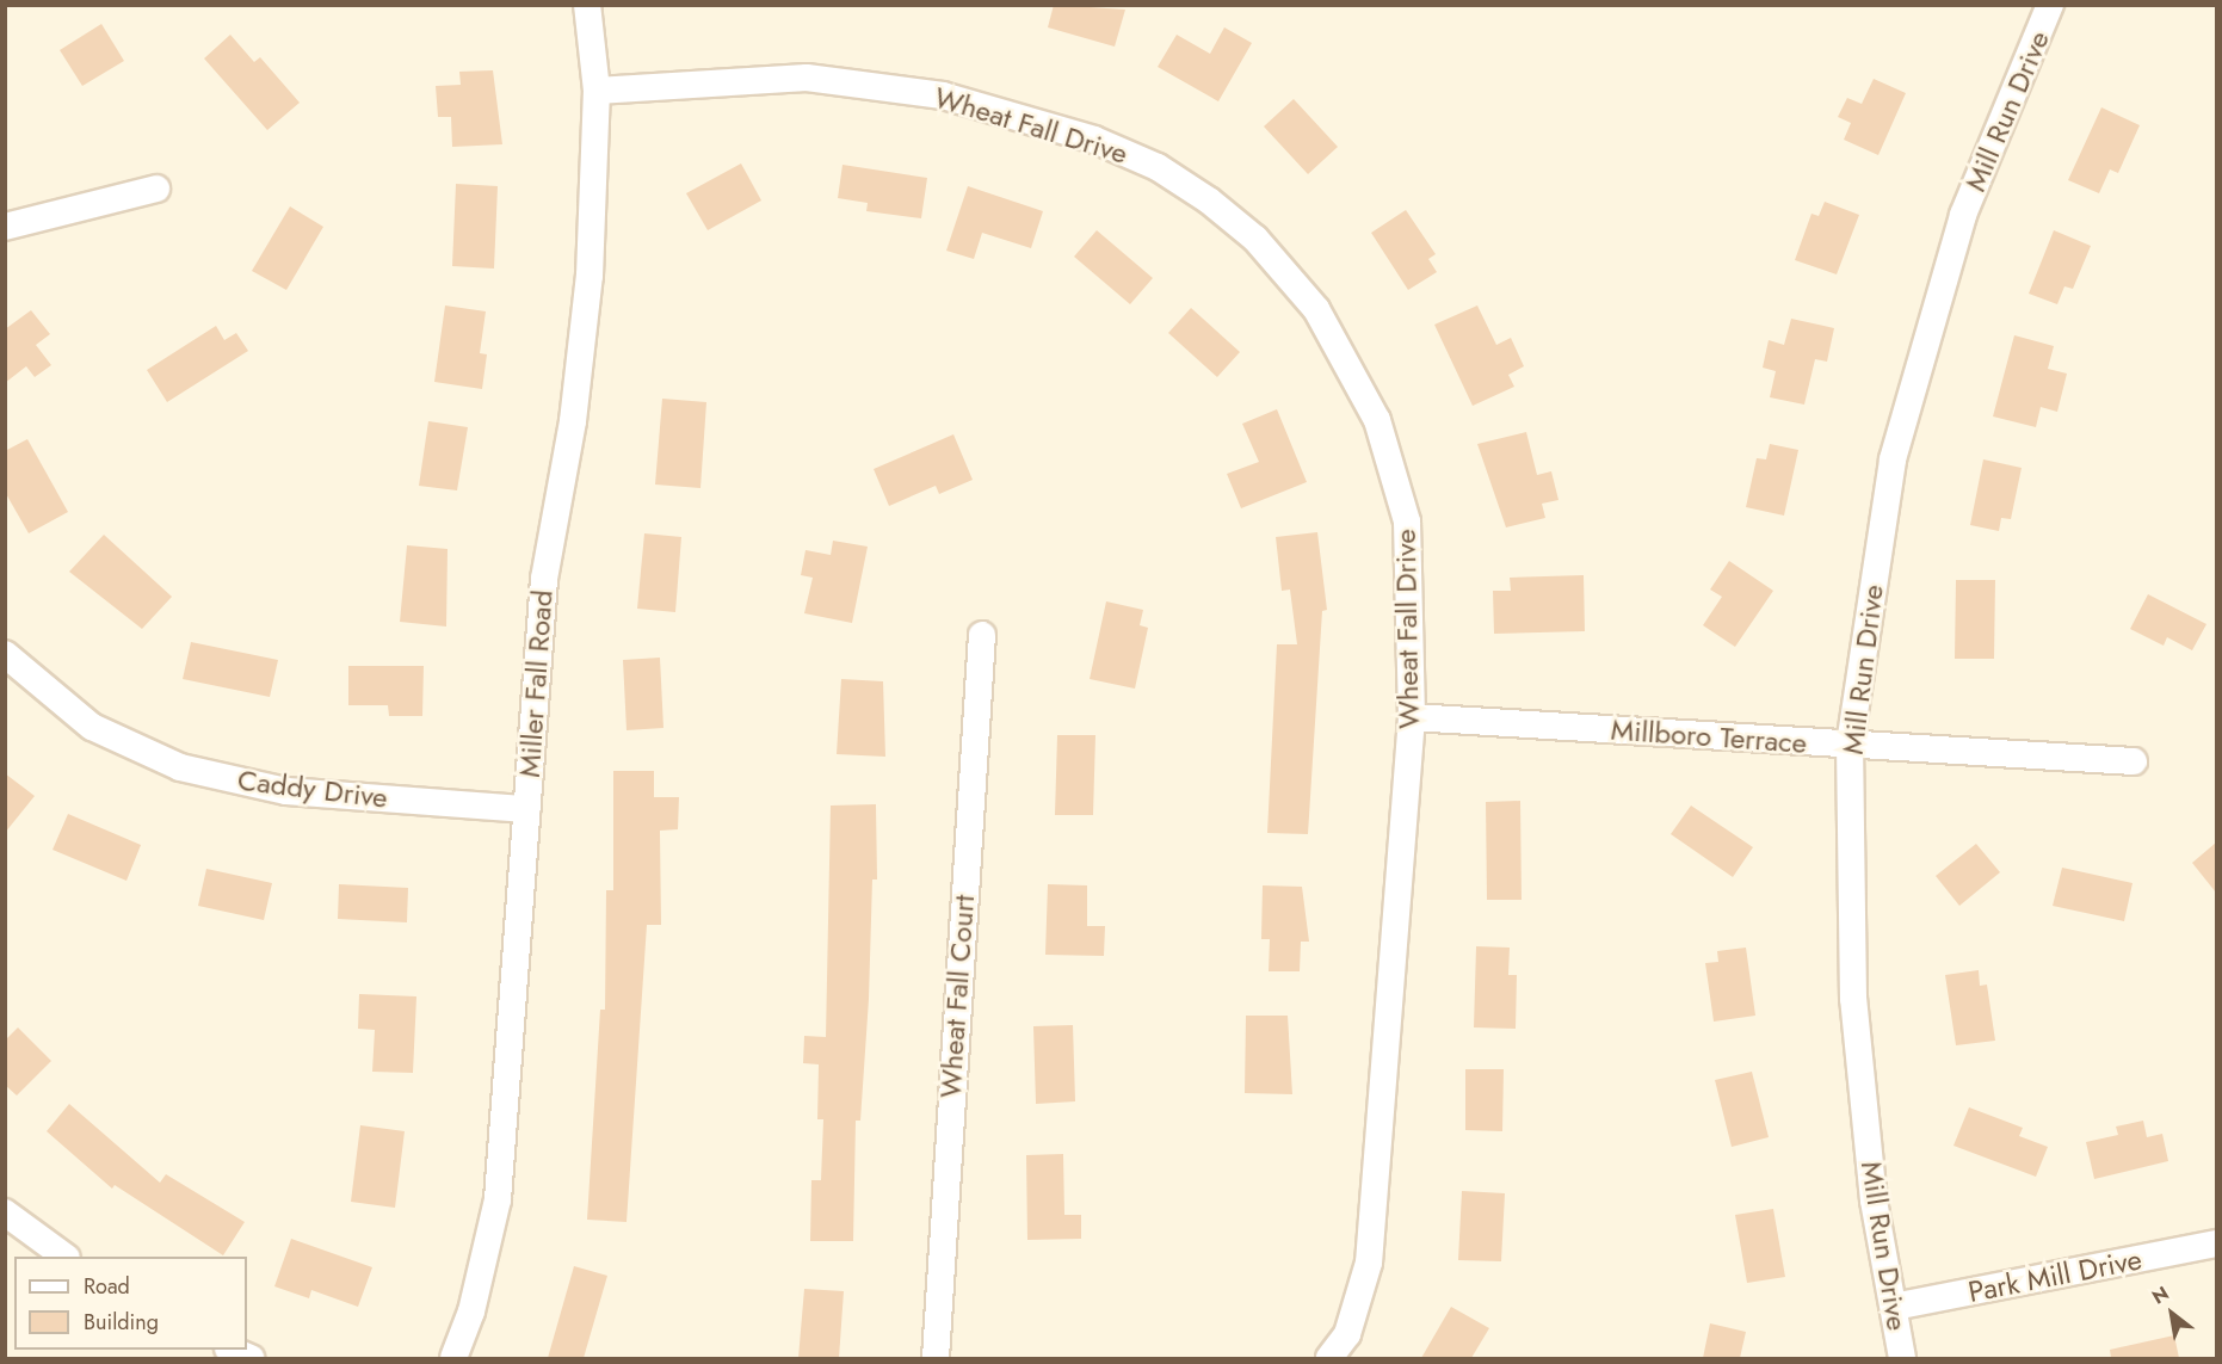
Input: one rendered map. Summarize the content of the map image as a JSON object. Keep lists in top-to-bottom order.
{
  "streets": {
    "street": [
      "Mill Run Drive",
      "Wheat Fall Drive",
      "Miller Fall Road",
      "Millboro Terrace",
      "Caddy Drive",
      "Wheat Fall Court",
      "Park Mill Drive"
    ]
  },
  "crossings": [
    ["Mill Run Drive", "Millboro Terrace"],
    ["Mill Run Drive", "Park Mill Drive"],
    ["Wheat Fall Drive", "Miller Fall Road"],
    ["Wheat Fall Drive", "Millboro Terrace"],
    ["Miller Fall Road", "Caddy Drive"]
  ],
  "legend": ["Road", "Building"],
  "north": "top left"
}
